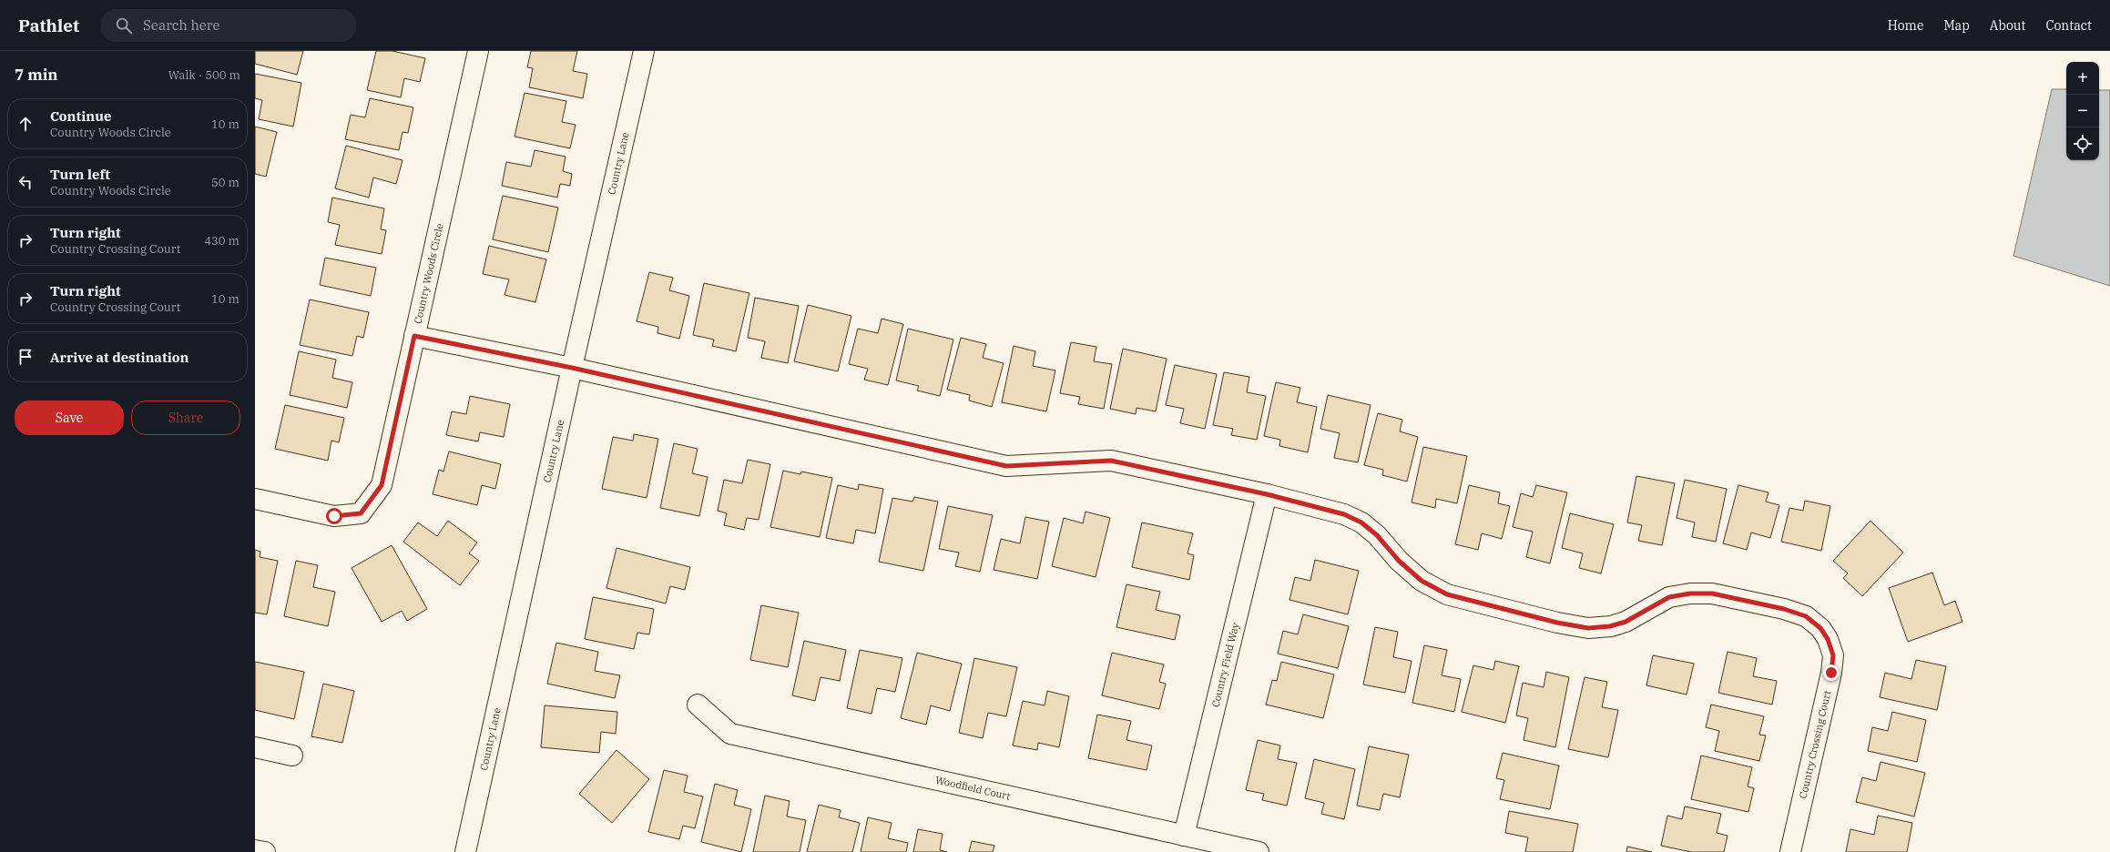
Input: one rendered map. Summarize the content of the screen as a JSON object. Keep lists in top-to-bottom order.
{
  "streets": {
    "street": [
      "Country Lane",
      "Country Woods Circle",
      "Country Field Way",
      "Country Crossing Court",
      "Woodfield Court"
    ]
  },
  "crossings": [
    ["Country Lane", "Country Crossing Court"],
    ["Country Woods Circle", "Country Crossing Court"],
    ["Country Field Way", "Country Crossing Court"],
    ["Country Field Way", "Woodfield Court"]
  ],
  "page": {
    "header": "Pathlet",
    "search": "Search here",
    "nav": [
      "Home",
      "Map",
      "About",
      "Contact"
    ],
    "heading": ["7 min", "Walk · 500 m"],
    "map_buttons": ["+", "−"],
    "list": [
      ["Continue", "Country Woods Circle", "10 m"],
      ["Turn left", "Country Woods Circle", "50 m"],
      ["Turn right", "Country Crossing Court", "430 m"],
      ["Turn right", "Country Crossing Court", "10 m"],
      "Arrive at destination"
    ],
    "buttons": ["Save", "Share"]
  }
}
